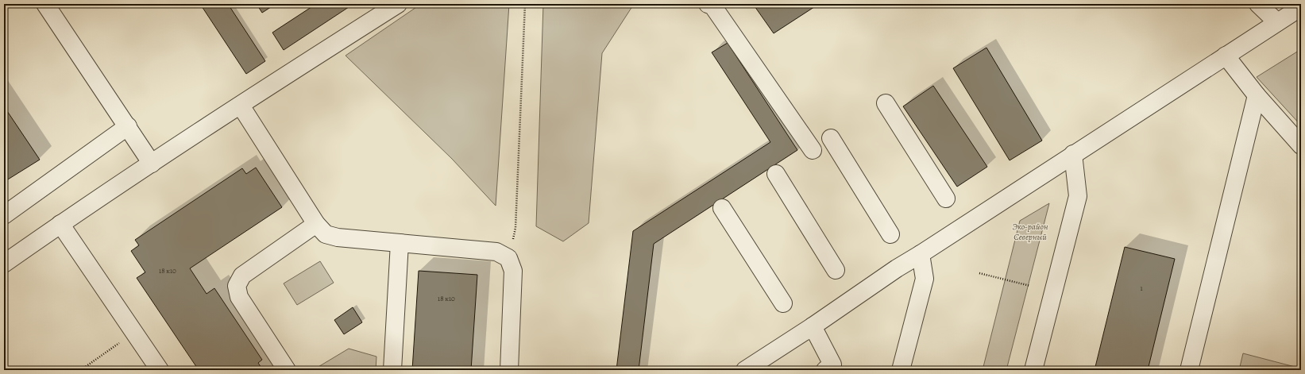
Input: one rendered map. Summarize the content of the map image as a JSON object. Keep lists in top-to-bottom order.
{
  "parks": ["Эко-район Северный"],
  "house_numbers": ["18 к10", "1", "18 к10"]
}
